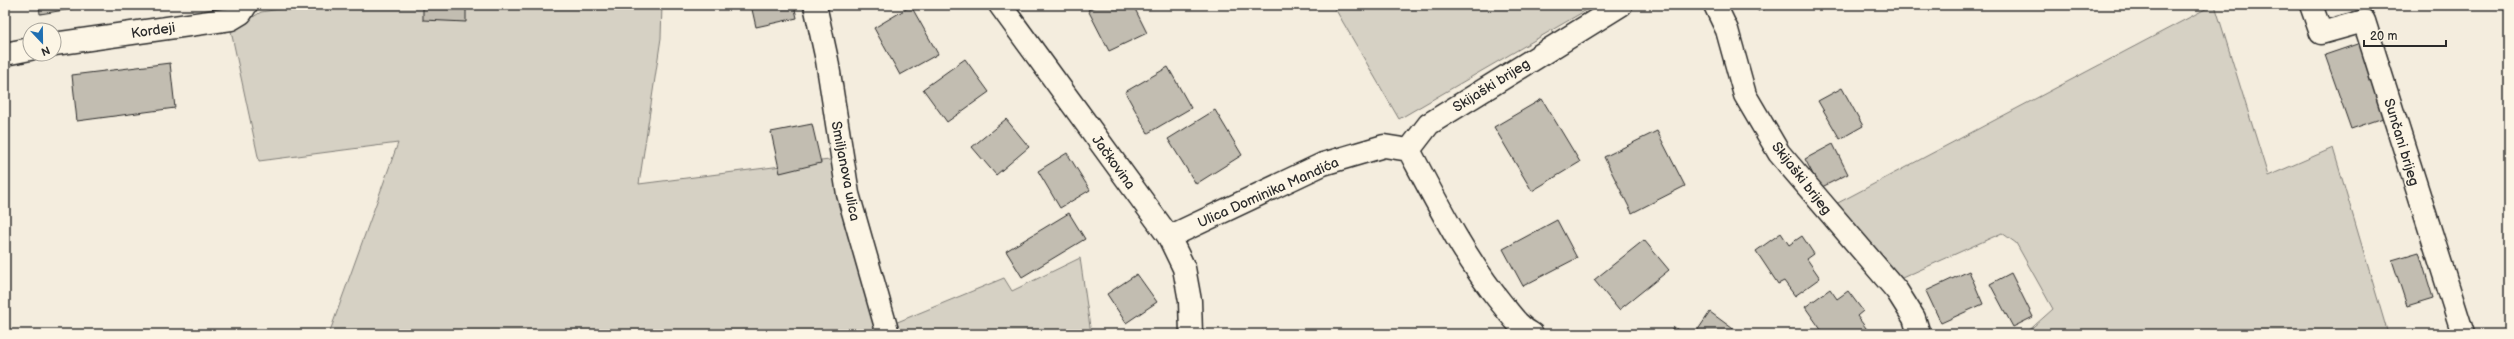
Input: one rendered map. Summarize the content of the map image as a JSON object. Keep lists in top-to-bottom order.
{
  "streets": {
    "street": [
      "Kordeji",
      "Skijaški brijeg",
      "Sunčani brijeg",
      "Jačkovina",
      "Smiljanova ulica",
      "Ulica Dominika Mandića"
    ]
  },
  "crossings": [
    ["Skijaški brijeg", "Ulica Dominika Mandića"],
    ["Jačkovina", "Ulica Dominika Mandića"]
  ],
  "scale_bar": "20 m",
  "north": "bottom"
}
